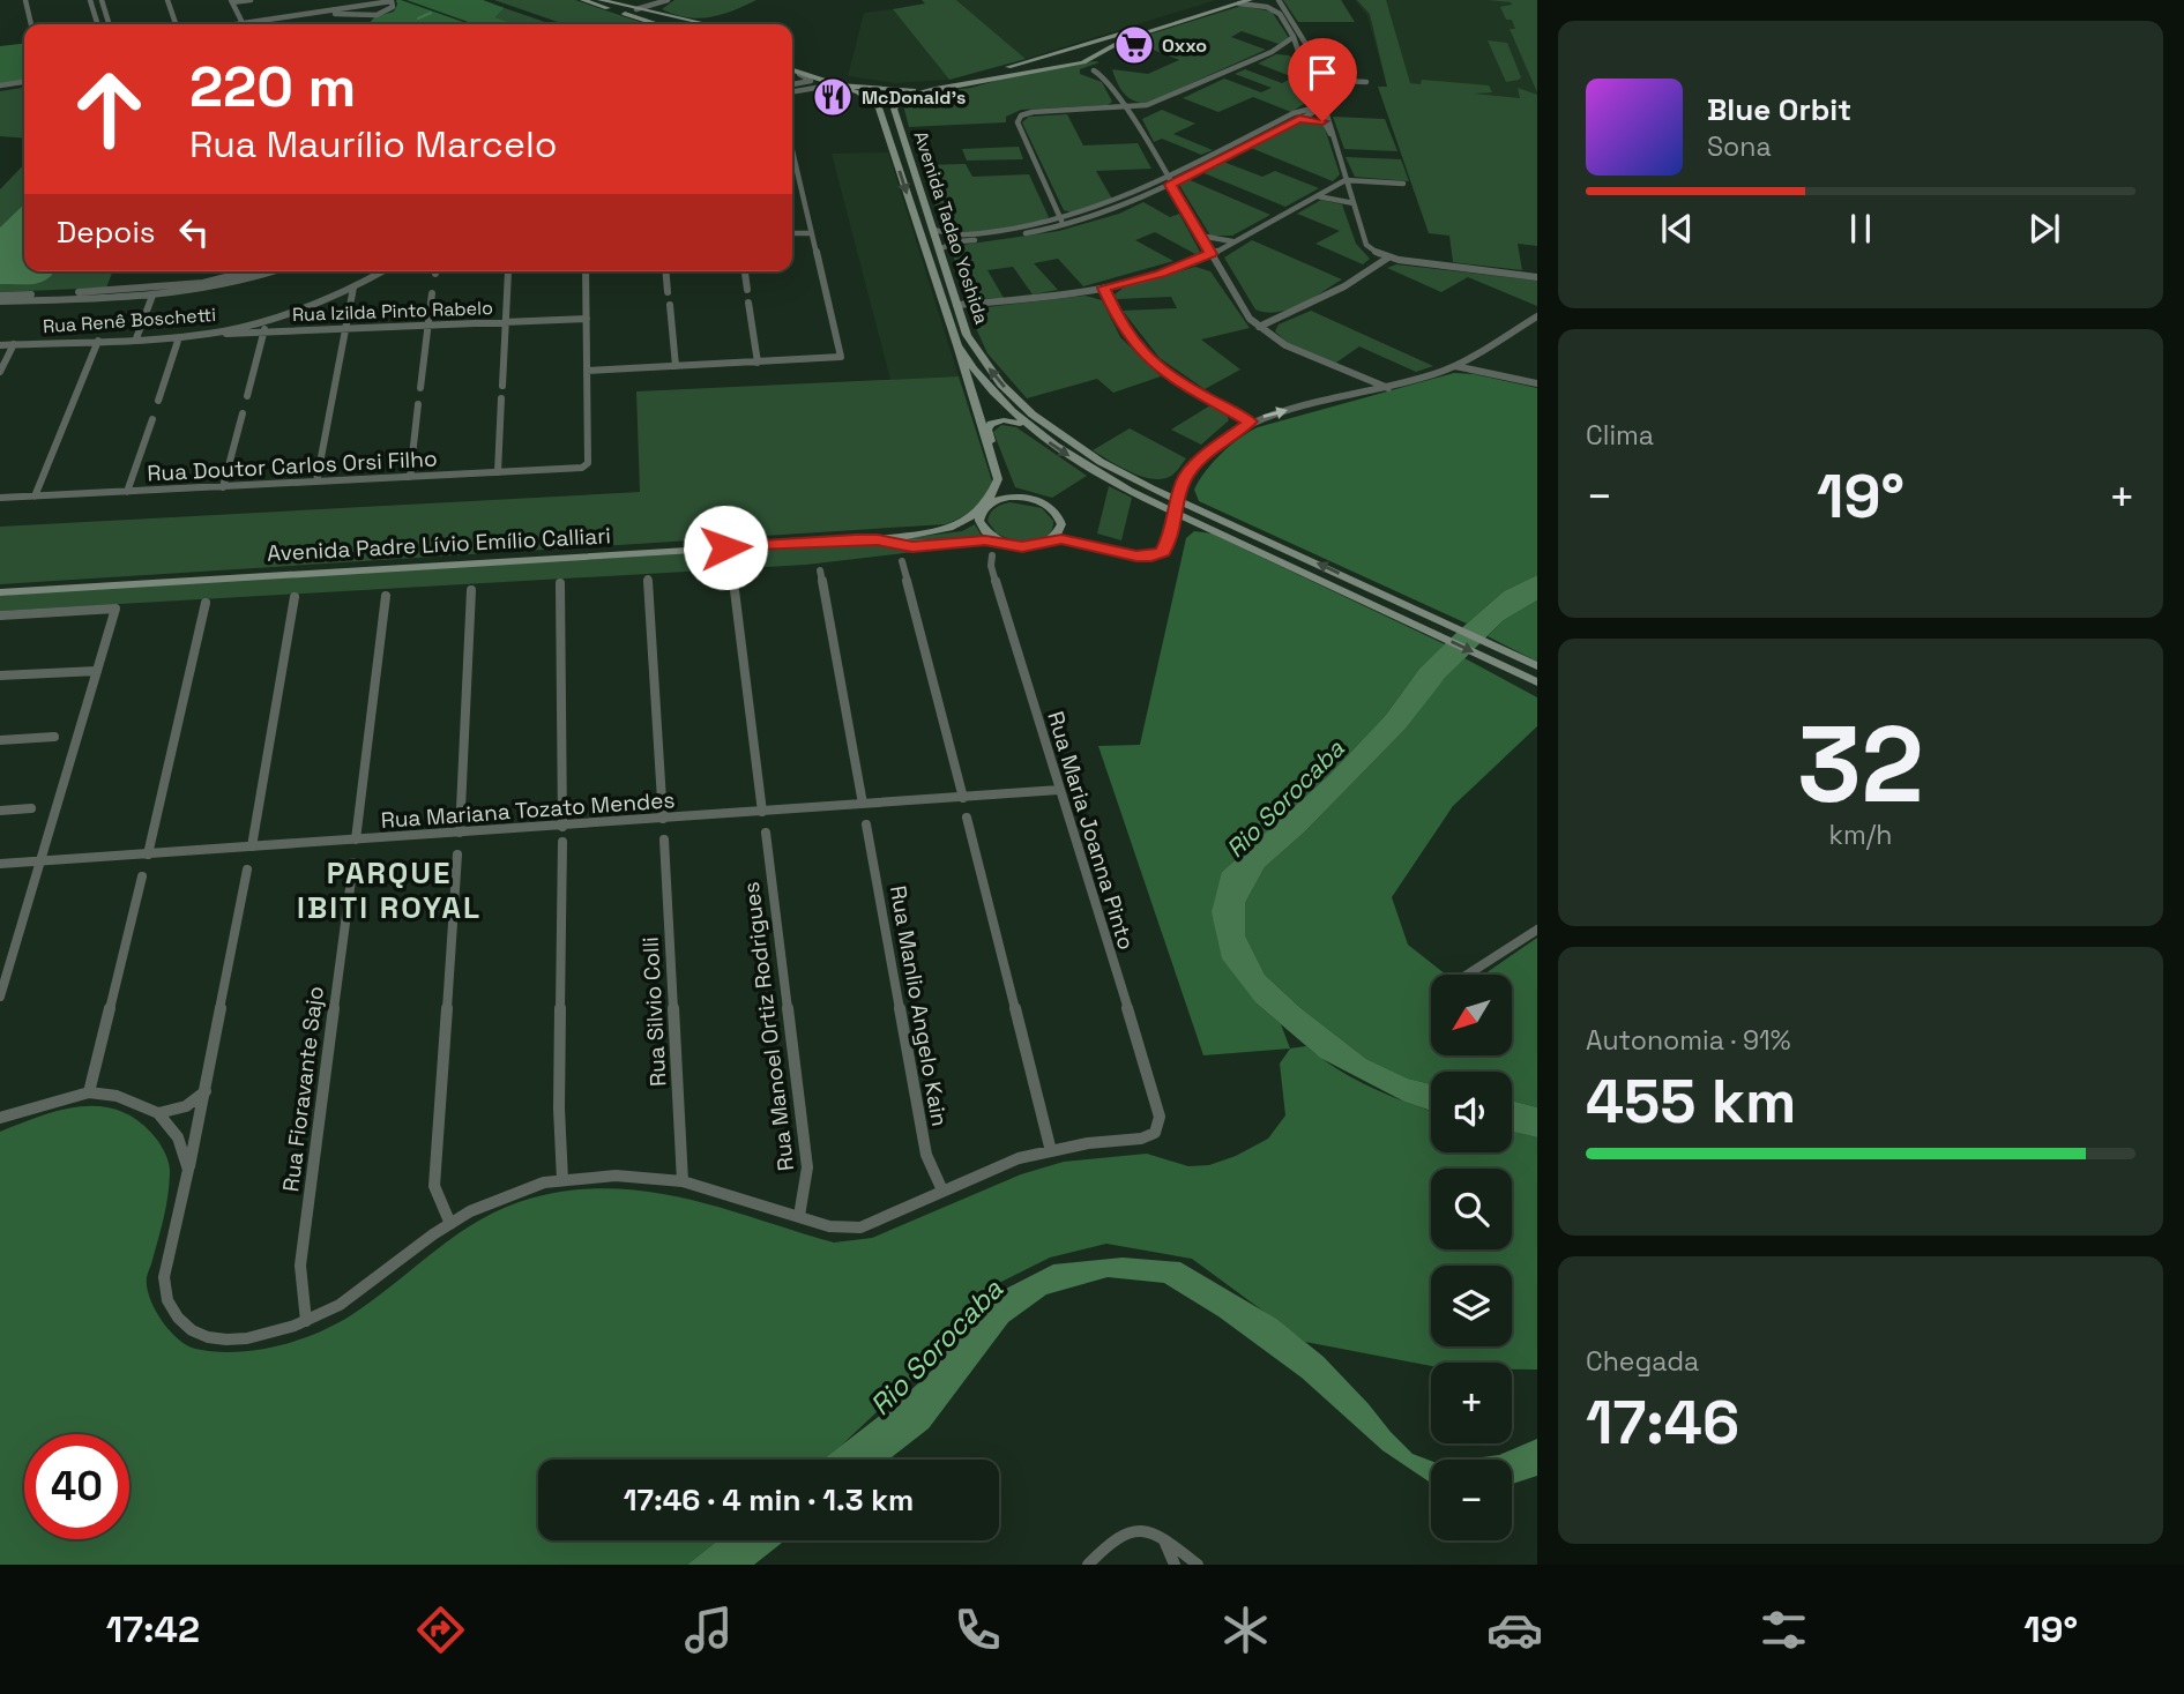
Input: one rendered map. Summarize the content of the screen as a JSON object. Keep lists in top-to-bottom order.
{
  "streets": {
    "main road": ["Avenida Tadao Yoshida", "Avenida Padre Lívio Emílio Calliari"],
    "street": [
      "Rua Izilda Pinto Rabelo",
      "Rua Renê Boschetti",
      "Rua Doutor Carlos Orsi Filho",
      "Rua Mariana Tozato Mendes",
      "Rua Maria Joanna Pinto",
      "Rua Manlio Angelo Kain",
      "Rua Silvio Colli",
      "Rua Manoel Ortiz Rodrigues",
      "Rua Fioravante Sajo"
    ]
  },
  "crossings": [
    ["Rua Izilda Pinto Rabelo", "Rua Renê Boschetti"],
    ["Rua Mariana Tozato Mendes", "Rua Maria Joanna Pinto"]
  ],
  "districts": ["PARQUE IBITI ROYAL"],
  "water": ["Rio Sorocaba"],
  "places": {
    "supermarket": ["Oxxo"],
    "restaurant": ["McDonald's"]
  },
  "north": "bottom left",
  "page": {
    "turn": ["220 m", "Rua Maurílio Marcelo"],
    "song": ["Blue Orbit", "Sona"],
    "then": "Depois",
    "tile": [
      "Clima",
      ["32", "km/h"],
      ["Autonomia · 91%", "455 km"],
      ["Chegada", "17:46"]
    ],
    "heat": ["−", "19°", "+"],
    "map_buttons": ["+", "−"],
    "limit": "40",
    "trip": "17:46 · 4 min · 1.3 km",
    "tabs": ["17:42", "19°"]
  }
}
